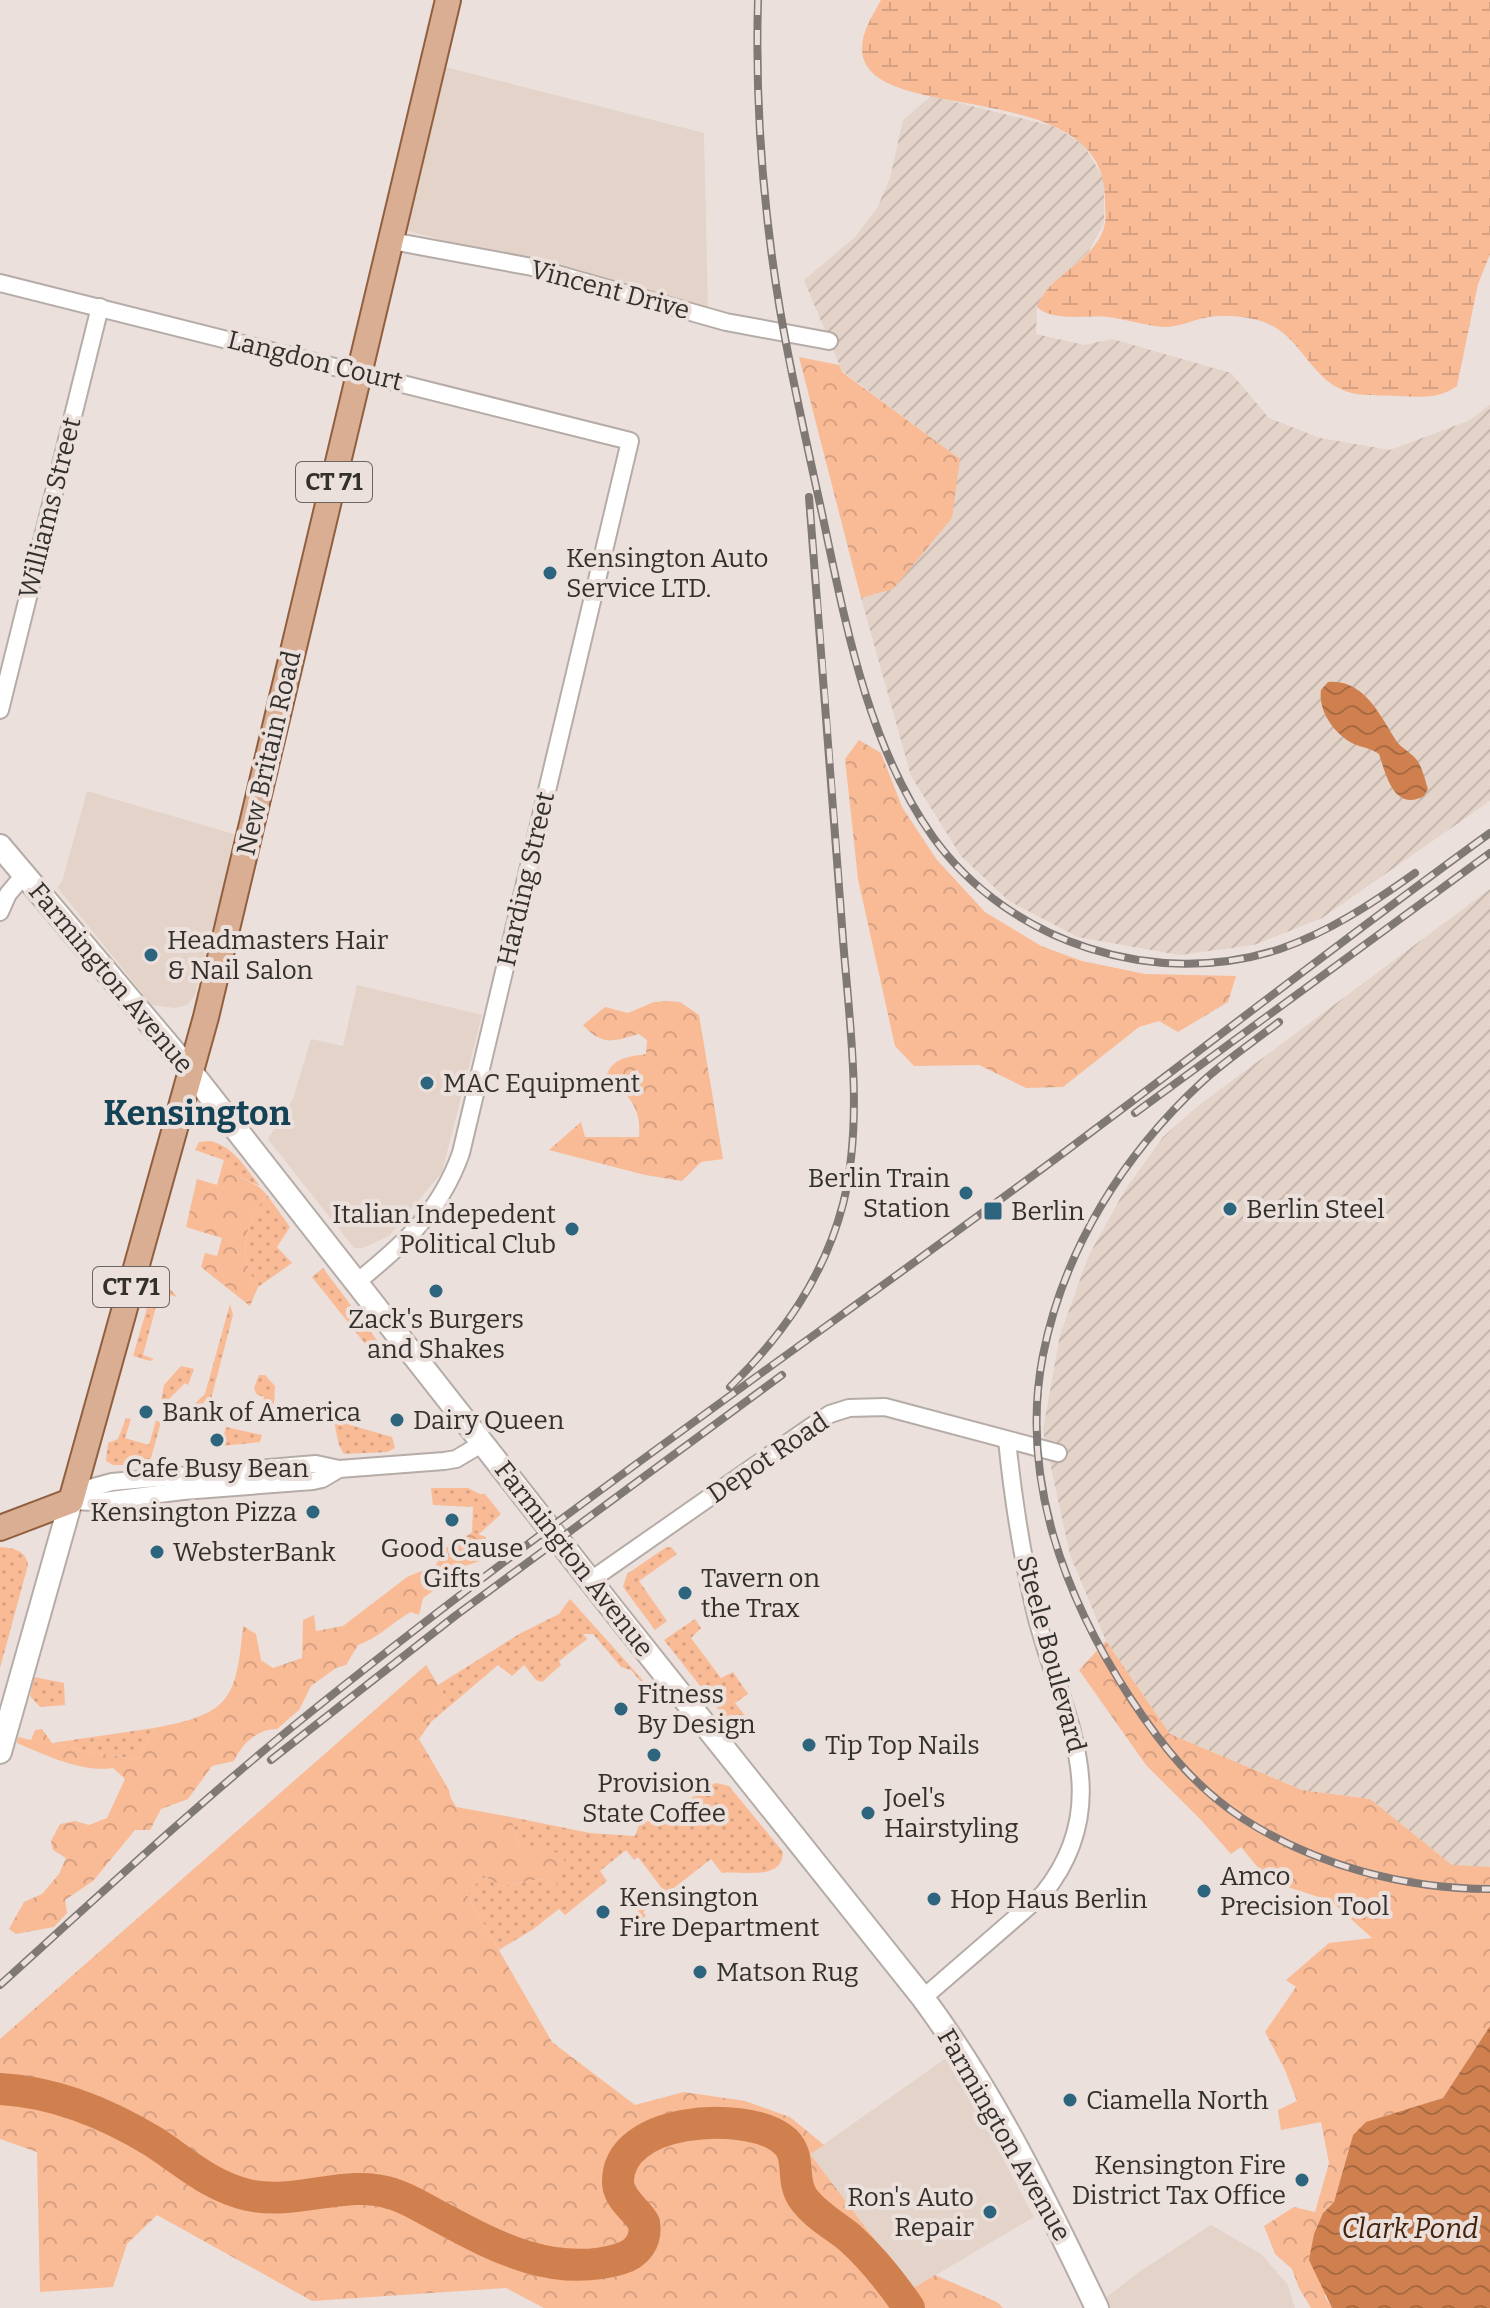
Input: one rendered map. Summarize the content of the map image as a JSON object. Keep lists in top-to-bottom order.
{
  "streets": {
    "main road": ["CT 71", "New Britain Road", "Farmington Avenue"],
    "street": [
      "Vincent Drive",
      "Langdon Court",
      "Williams Street",
      "Harding Street",
      "Depot Road",
      "Steele Boulevard"
    ]
  },
  "crossings": [
    ["Vincent Drive", "New Britain Road"],
    ["Langdon Court", "Williams Street"],
    ["Langdon Court", "New Britain Road"],
    ["Langdon Court", "Harding Street"],
    ["New Britain Road", "Farmington Avenue"],
    ["Harding Street", "Farmington Avenue"],
    ["Farmington Avenue", "Depot Road"],
    ["Farmington Avenue", "Steele Boulevard"],
    ["Depot Road", "Steele Boulevard"]
  ],
  "districts": ["Kensington"],
  "water": ["Clark Pond"],
  "places": {
    "other": [
      "Kensington Auto Service LTD.",
      "Headmasters Hair & Nail Salon",
      "MAC Equipment",
      "Berlin Train Station",
      "Berlin Steel",
      "Italian Indepedent Political Club",
      "Zack's Burgers and Shakes",
      "Bank of America",
      "Dairy Queen",
      "Cafe Busy Bean",
      "Kensington Pizza",
      "Good Cause Gifts",
      "WebsterBank",
      "Tavern on the Trax",
      "Fitness By Design",
      "Tip Top Nails",
      "Provision State Coffee",
      "Joel's Hairstyling",
      "Amco Precision Tool",
      "Hop Haus Berlin",
      "Kensington Fire Department",
      "Matson Rug",
      "Ciamella North",
      "Kensington Fire District Tax Office",
      "Ron's Auto Repair"
    ],
    "transit": ["Berlin"]
  }
}
